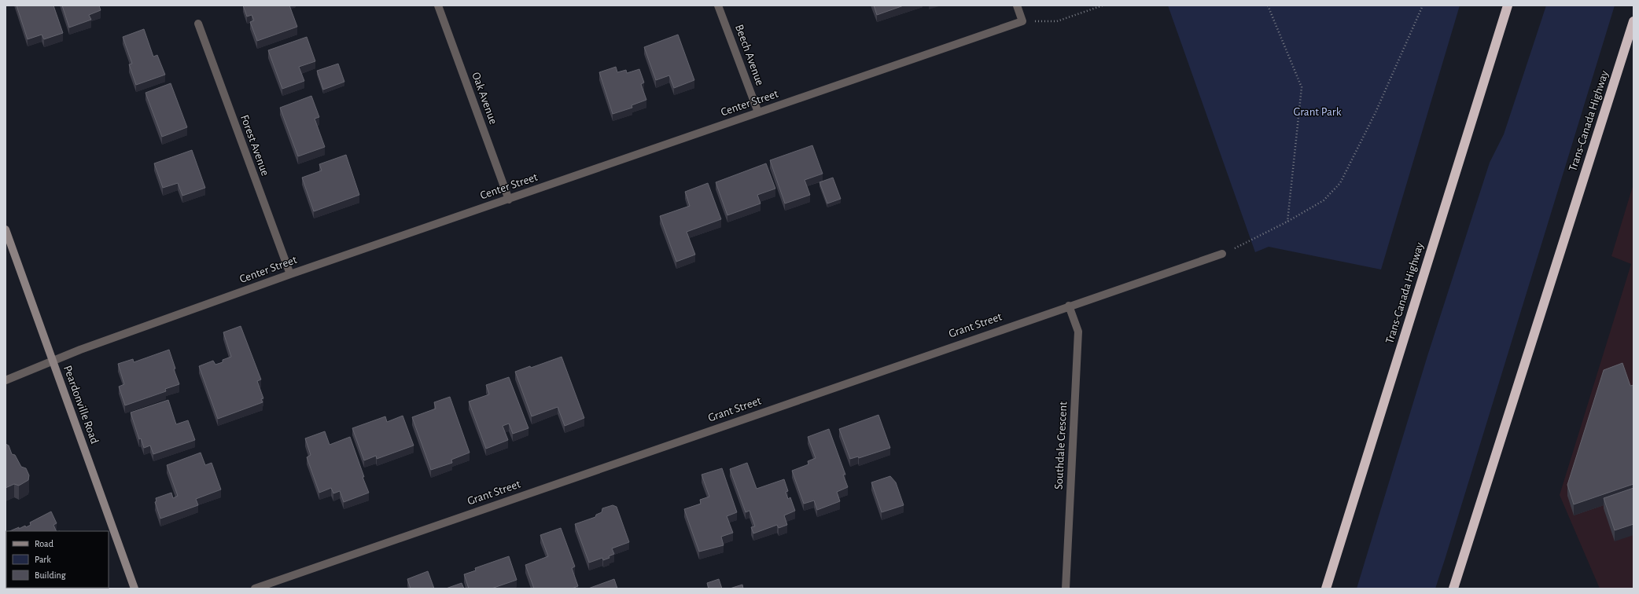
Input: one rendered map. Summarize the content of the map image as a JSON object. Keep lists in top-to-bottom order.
{
  "streets": {
    "highway": ["Trans-Canada Highway"],
    "main road": ["Peardonville Road"],
    "street": [
      "Beech Avenue",
      "Oak Avenue",
      "Center Street",
      "Forest Avenue",
      "Grant Street",
      "Southdale Crescent"
    ]
  },
  "crossings": [
    ["Beech Avenue", "Center Street"],
    ["Oak Avenue", "Center Street"],
    ["Center Street", "Forest Avenue"],
    ["Center Street", "Peardonville Road"],
    ["Grant Street", "Southdale Crescent"]
  ],
  "parks": ["Grant Park"],
  "legend": ["Road", "Park", "Building"]
}
